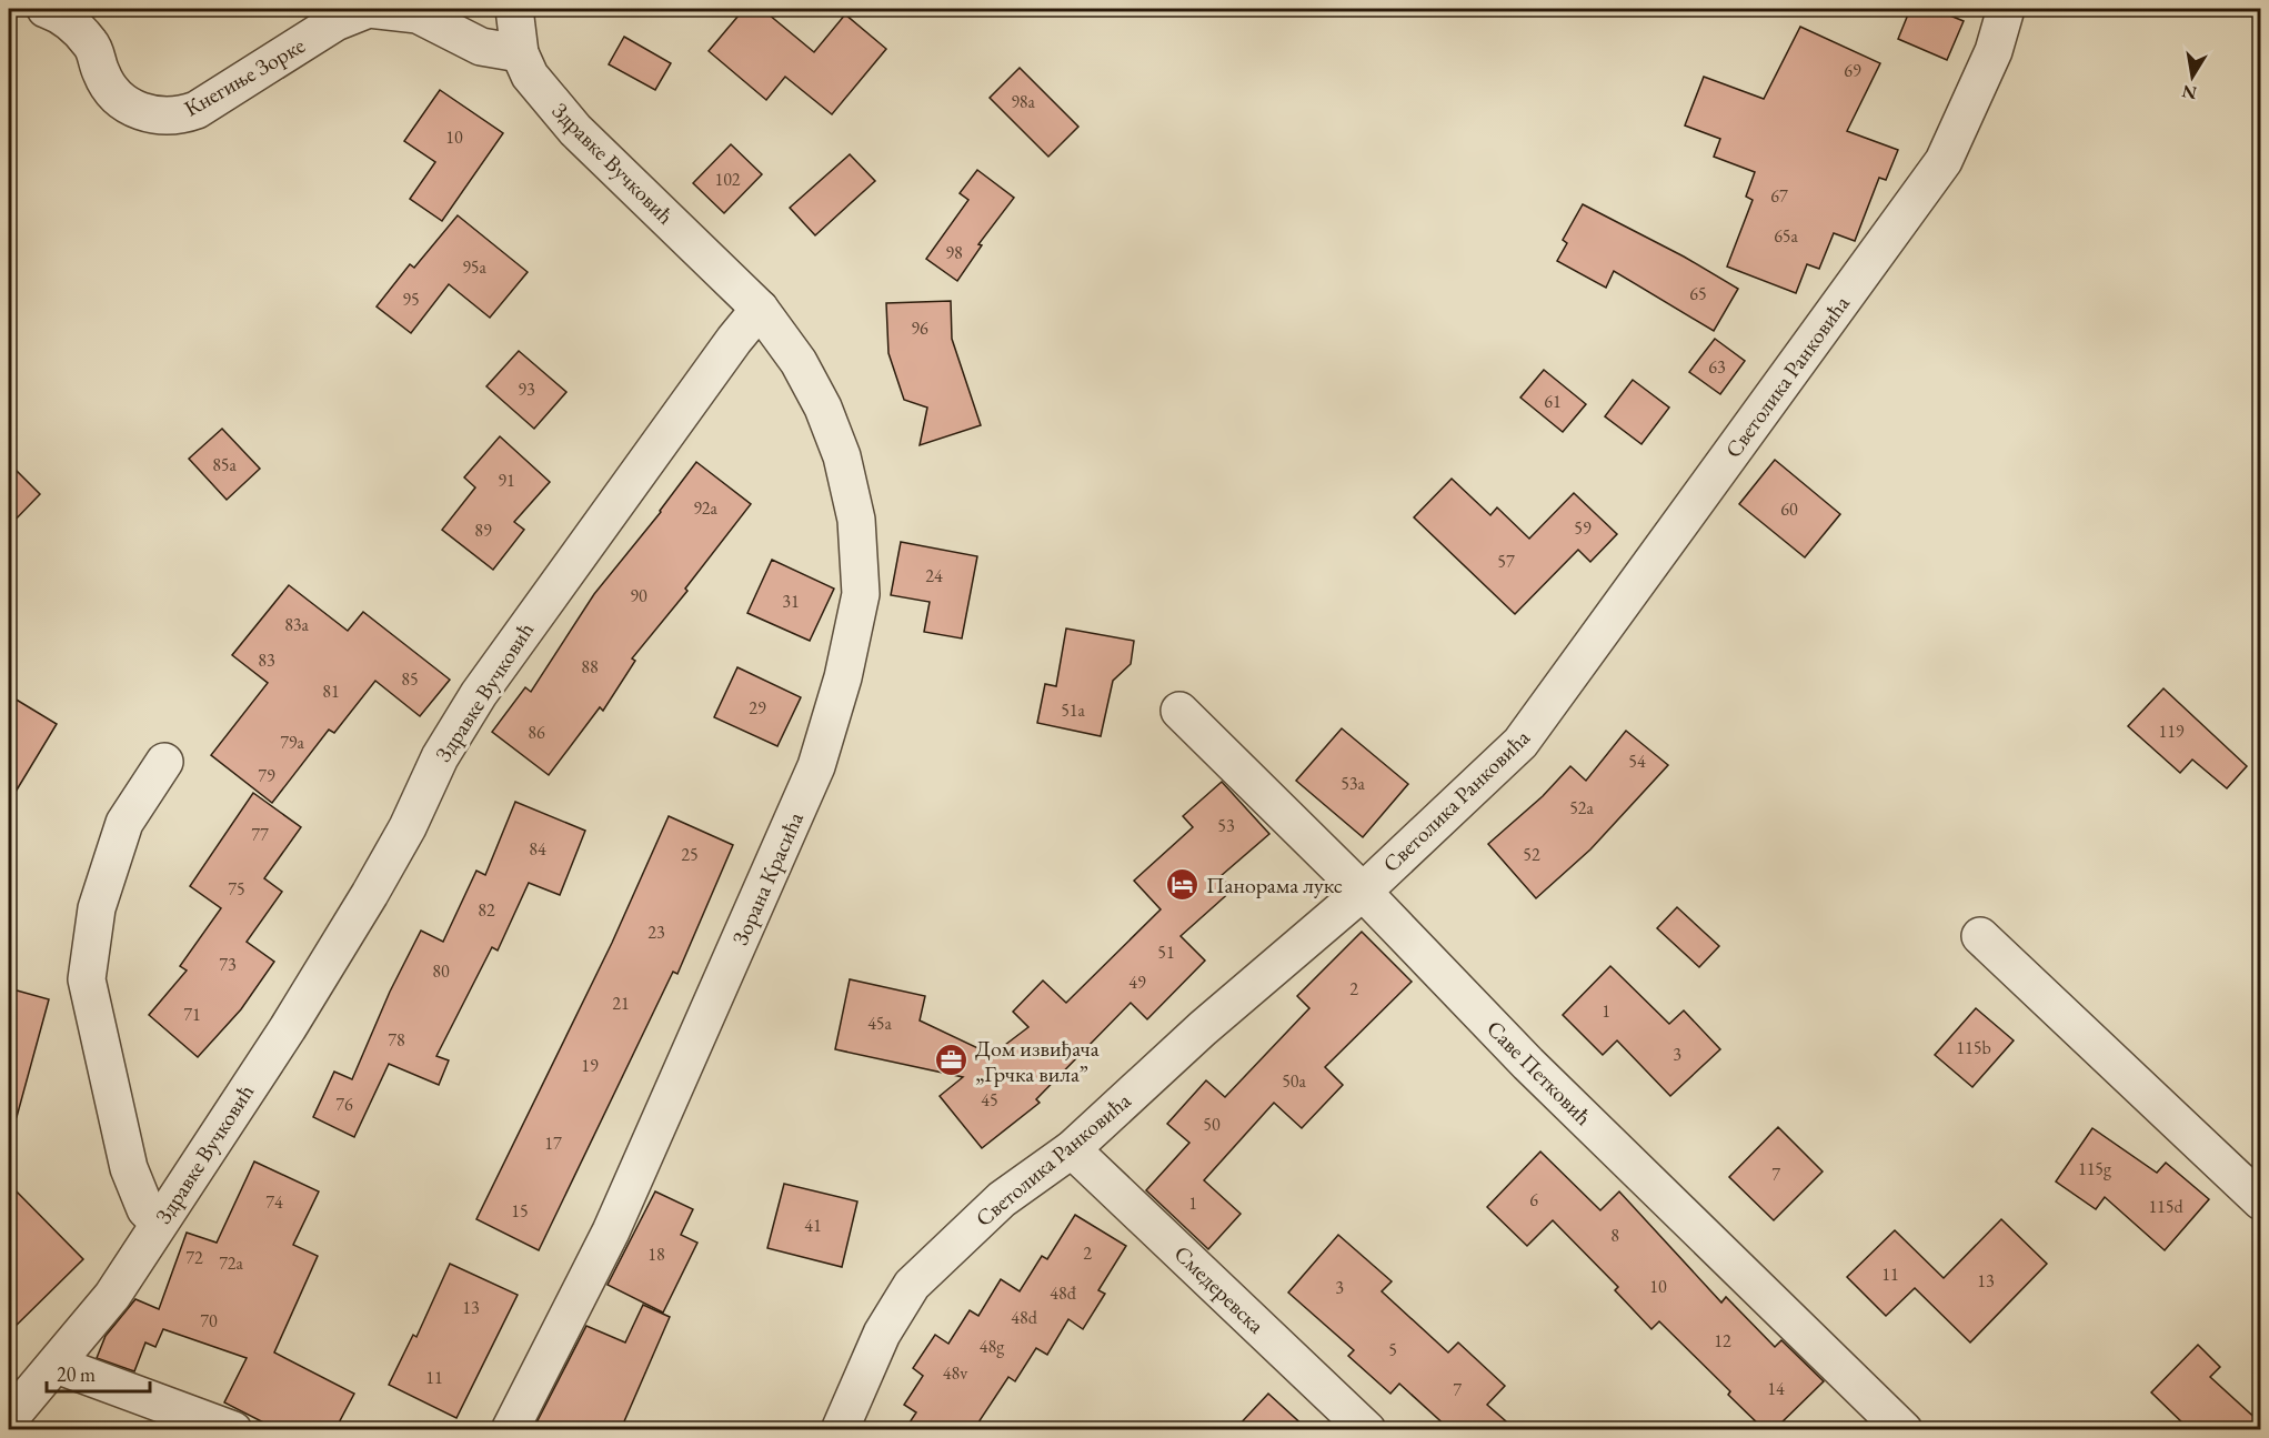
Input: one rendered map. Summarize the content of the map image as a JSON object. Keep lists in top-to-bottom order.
{
  "streets": {
    "street": [
      "Кнегиње Зорке",
      "Здравке Вучковић",
      "Светолика Ранковића",
      "Зорана Красића",
      "Саве Петковић",
      "Смедеревска"
    ]
  },
  "crossings": [
    ["Кнегиње Зорке", "Здравке Вучковић"],
    ["Здравке Вучковић", "Зорана Красића"],
    ["Светолика Ранковића", "Саве Петковић"],
    ["Светолика Ранковића", "Смедеревска"]
  ],
  "places": {
    "hotel": ["Панорама лукс"],
    "office": ["Дом извиђача „Грчка вила”"]
  },
  "house_numbers": [
    "69",
    "98a",
    "10",
    "102",
    "67",
    "65a",
    "98",
    "95a",
    "65",
    "95",
    "96",
    "63",
    "93",
    "61",
    "85a",
    "91",
    "92a",
    "60",
    "59",
    "89",
    "57",
    "24",
    "90",
    "31",
    "83a",
    "83",
    "88",
    "85",
    "81",
    "29",
    "51a",
    "119",
    "86",
    "79a",
    "54",
    "79",
    "53a",
    "52a",
    "53",
    "77",
    "84",
    "25",
    "52",
    "75",
    "82",
    "23",
    "51",
    "73",
    "80",
    "49",
    "2",
    "21",
    "1",
    "71",
    "45a",
    "78",
    "115b",
    "3",
    "19",
    "50a",
    "45",
    "76",
    "50",
    "17",
    "115g",
    "7",
    "6",
    "74",
    "1",
    "115d",
    "15",
    "41",
    "8",
    "2",
    "18",
    "72",
    "72a",
    "11",
    "13",
    "10",
    "3",
    "48đ",
    "13",
    "48d",
    "70",
    "12",
    "48g",
    "5",
    "48v",
    "11",
    "14",
    "7"
  ],
  "scale_bar": "20 m",
  "north": "bottom"
}
